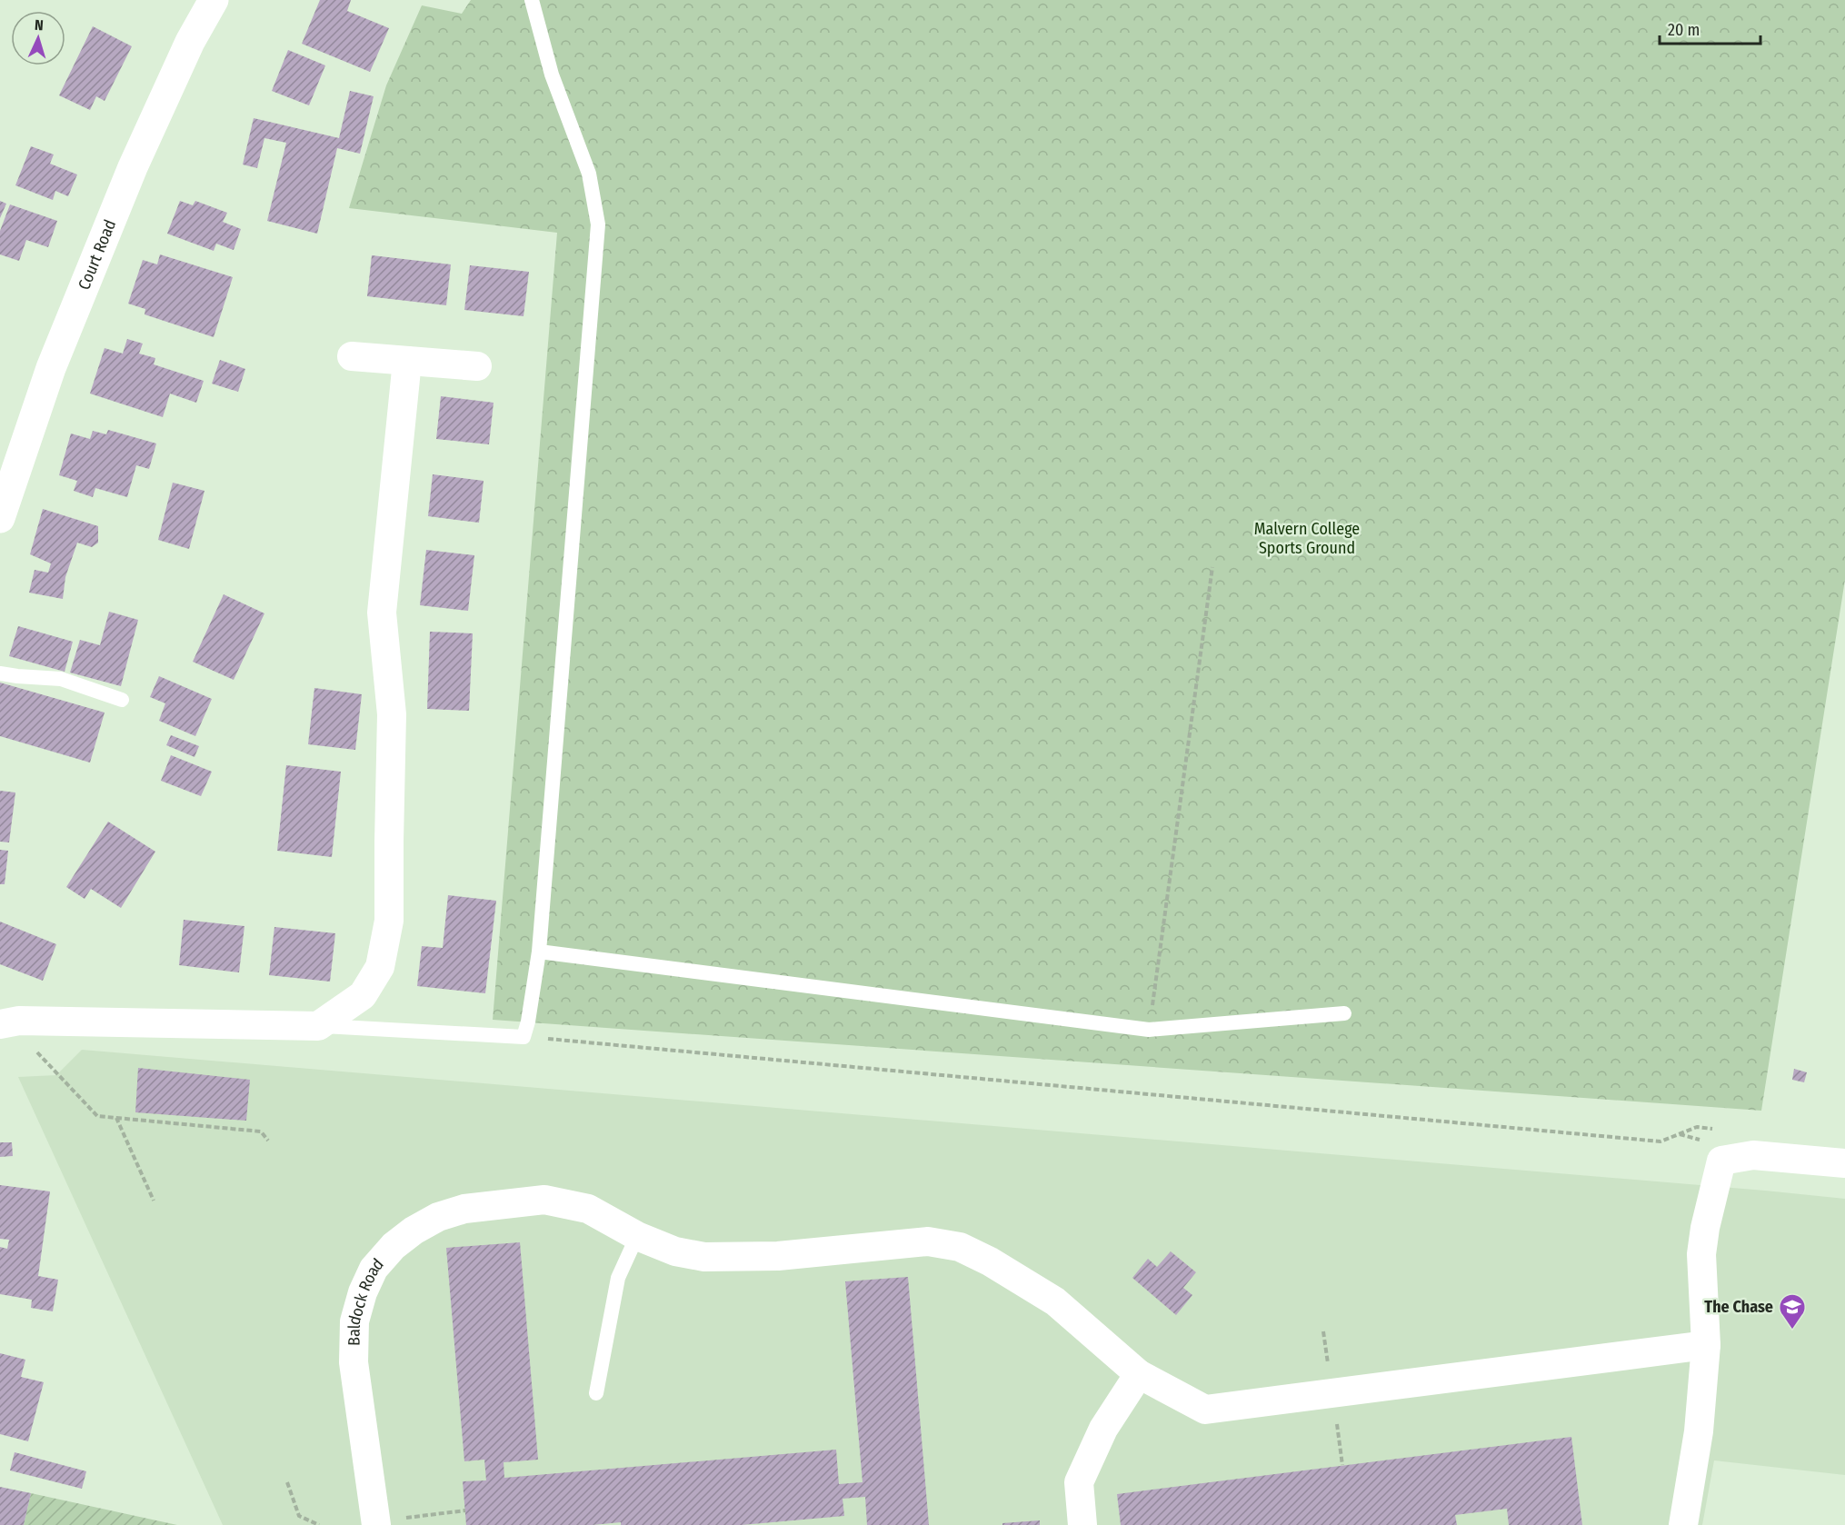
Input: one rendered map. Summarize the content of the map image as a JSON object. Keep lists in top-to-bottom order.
{
  "streets": {
    "street": ["Court Road", "Baldock Road"]
  },
  "parks": ["Malvern College Sports Ground"],
  "places": {
    "school or university": ["The Chase"]
  },
  "scale_bar": "20 m",
  "north": "top"
}
